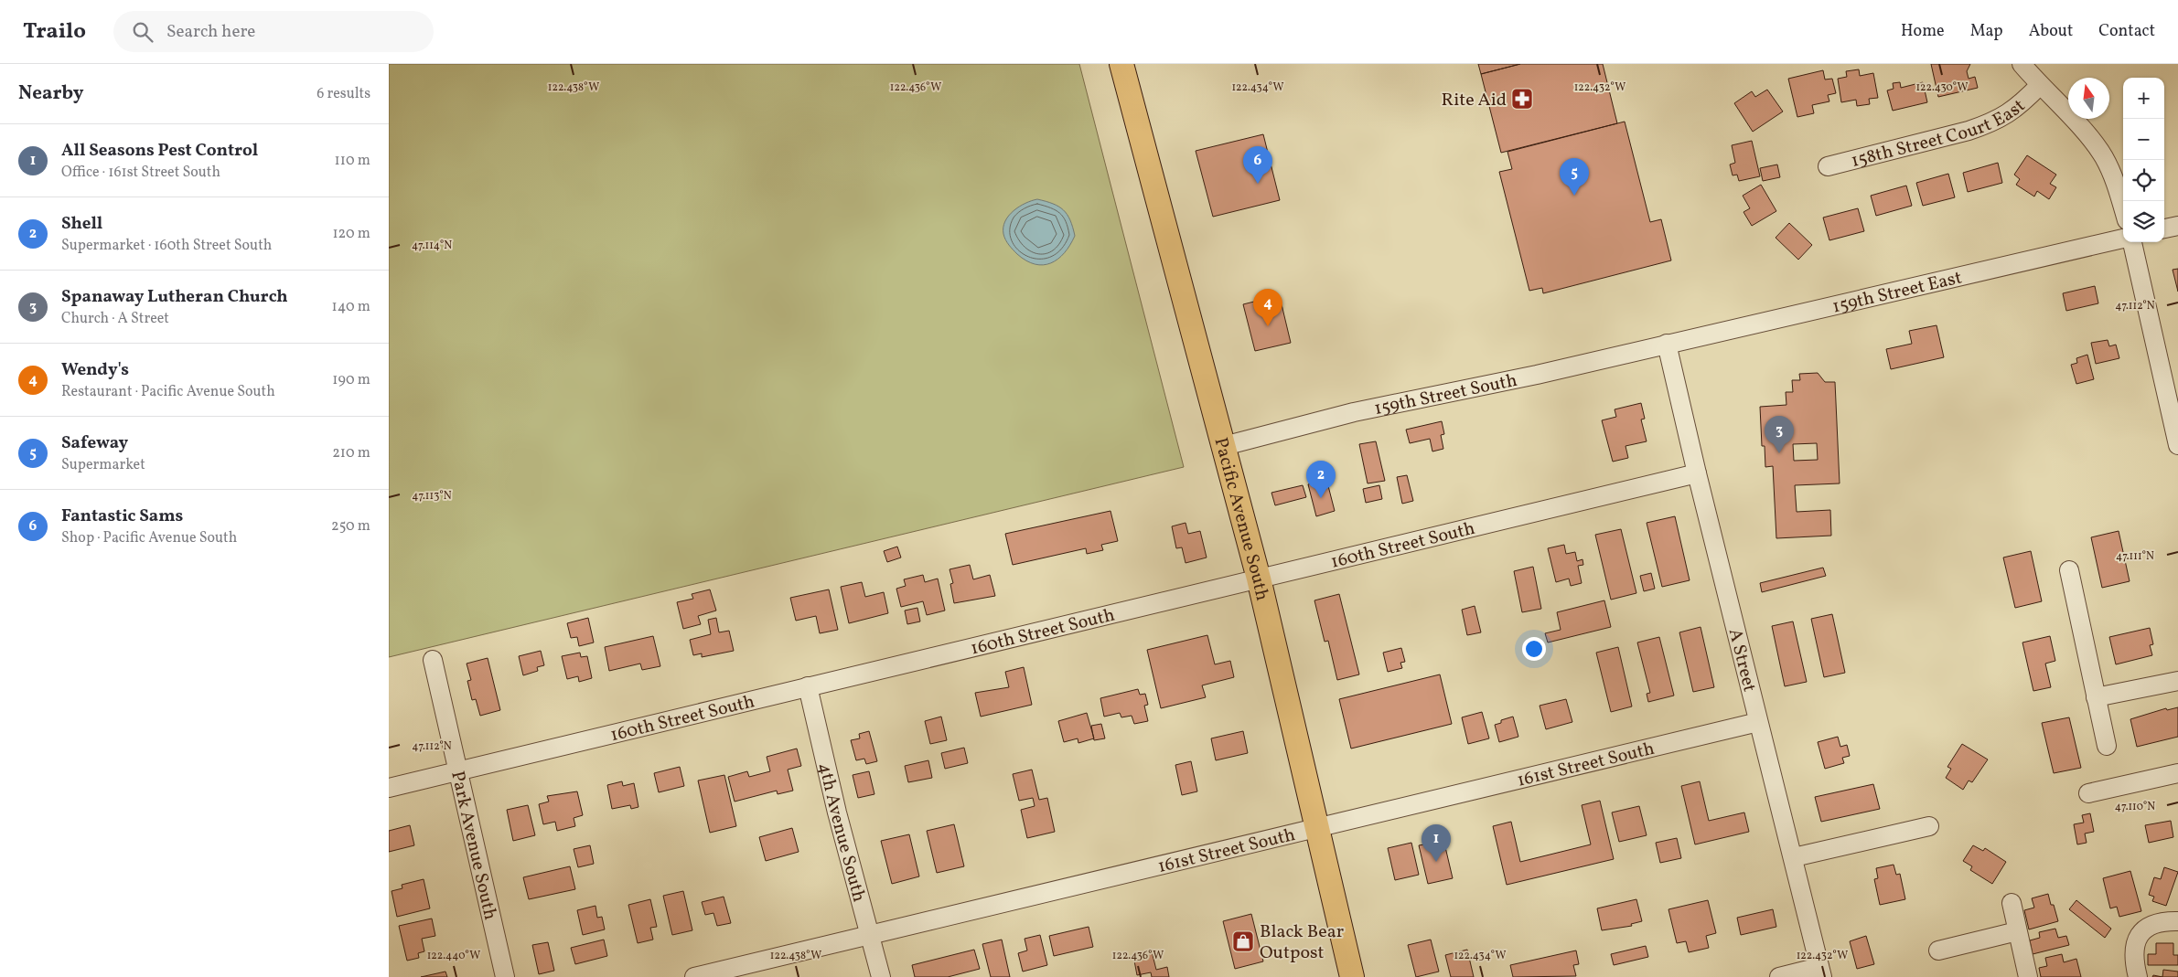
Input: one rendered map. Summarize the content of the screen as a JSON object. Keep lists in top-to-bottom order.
{
  "streets": {
    "main road": ["Pacific Avenue South"],
    "street": [
      "158th Street Court East",
      "159th Street East",
      "159th Street South",
      "160th Street South",
      "A Street",
      "161st Street South",
      "4th Avenue South",
      "Park Avenue South"
    ]
  },
  "crossings": [
    ["159th Street East", "159th Street South"],
    ["159th Street East", "A Street"],
    ["159th Street South", "Pacific Avenue South"],
    ["159th Street South", "A Street"],
    ["Pacific Avenue South", "160th Street South"],
    ["Pacific Avenue South", "161st Street South"],
    ["160th Street South", "A Street"],
    ["160th Street South", "4th Avenue South"],
    ["160th Street South", "Park Avenue South"],
    ["A Street", "161st Street South"],
    ["161st Street South", "4th Avenue South"]
  ],
  "places": {
    "pharmacy": ["Rite Aid"],
    "shop": ["Black Bear Outpost"]
  },
  "north": "top",
  "page": {
    "header": "Trailo",
    "search": "Search here",
    "nav": [
      "Home",
      "Map",
      "About",
      "Contact"
    ],
    "heading": ["Nearby", "6 results"],
    "map_buttons": ["+", "−"],
    "list": [
      {
        "mark": "1",
        "name": "All Seasons Pest Control",
        "note": "Office · 161st Street South",
        "value": "110 m"
      },
      {
        "mark": "2",
        "name": "Shell",
        "note": "Supermarket · 160th Street South",
        "value": "120 m"
      },
      {
        "mark": "3",
        "name": "Spanaway Lutheran Church",
        "note": "Church · A Street",
        "value": "140 m"
      },
      {
        "mark": "4",
        "name": "Wendy's",
        "note": "Restaurant · Pacific Avenue South",
        "value": "190 m"
      },
      {
        "mark": "5",
        "name": "Safeway",
        "note": "Supermarket",
        "value": "210 m"
      },
      {
        "mark": "6",
        "name": "Fantastic Sams",
        "note": "Shop · Pacific Avenue South",
        "value": "250 m"
      }
    ],
    "pins": [
      "6",
      "5",
      "4",
      "3",
      "2",
      "1"
    ]
  },
  "coordinates": [
    "122.438°W",
    "122.436°W",
    "122.434°W",
    "122.432°W",
    "122.430°W",
    "47.114°N",
    "47.112°N",
    "47.113°N",
    "47.111°N",
    "47.110°N",
    "122.440°W"
  ]
}
